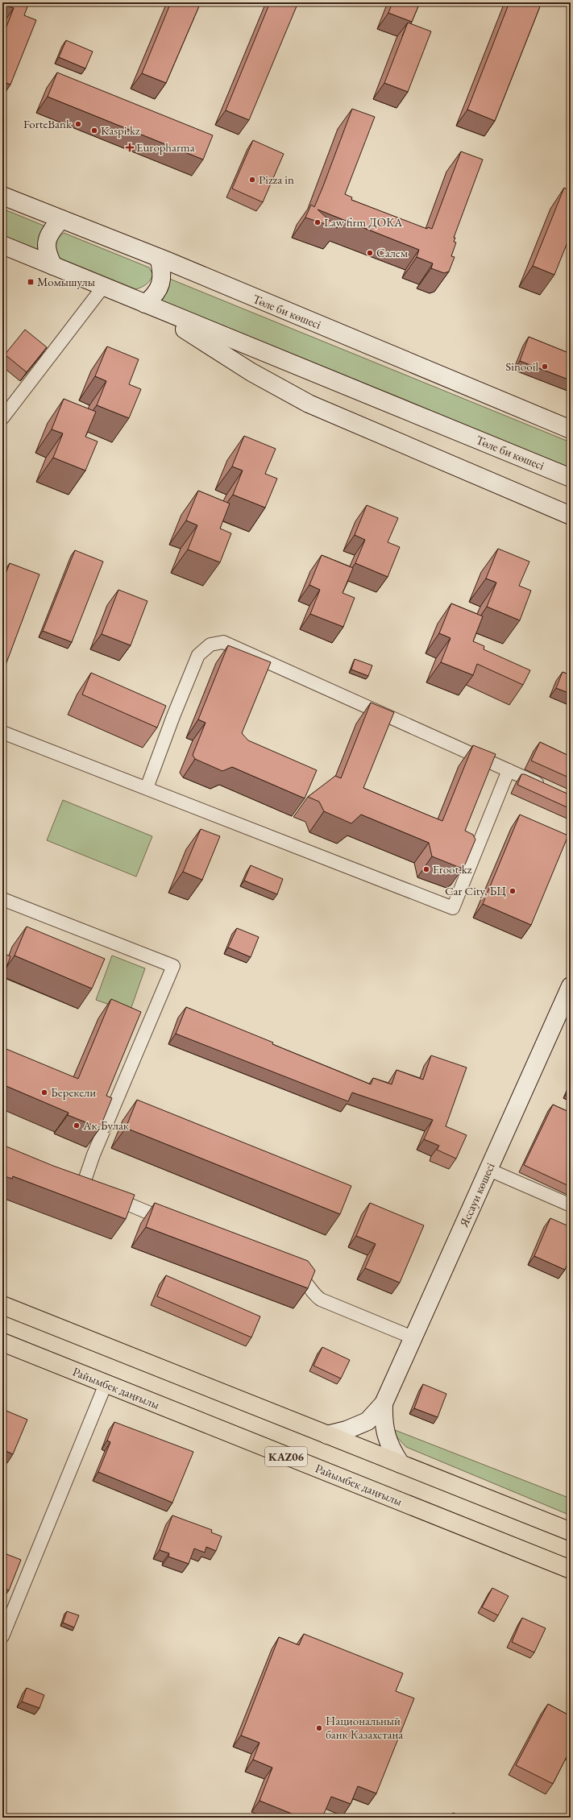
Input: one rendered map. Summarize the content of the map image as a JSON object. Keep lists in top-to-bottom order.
{
  "streets": {
    "highway": ["Райымбек даңғылы", "KАZ06"],
    "main road": ["Төле би көшесі", "Яссауи көшесі"]
  },
  "places": {
    "other": [
      "ForteBank",
      "Kaspi.kz",
      "Pizza in",
      "Law firm ДОКА",
      "Салем",
      "Sinooil",
      "Froot.kz",
      "Car City, БЦ",
      "Берекели",
      "Ак-Булак",
      "Национальный банк Казахстана"
    ],
    "health": ["Europharma"],
    "transit": ["Момышулы"]
  }
}
